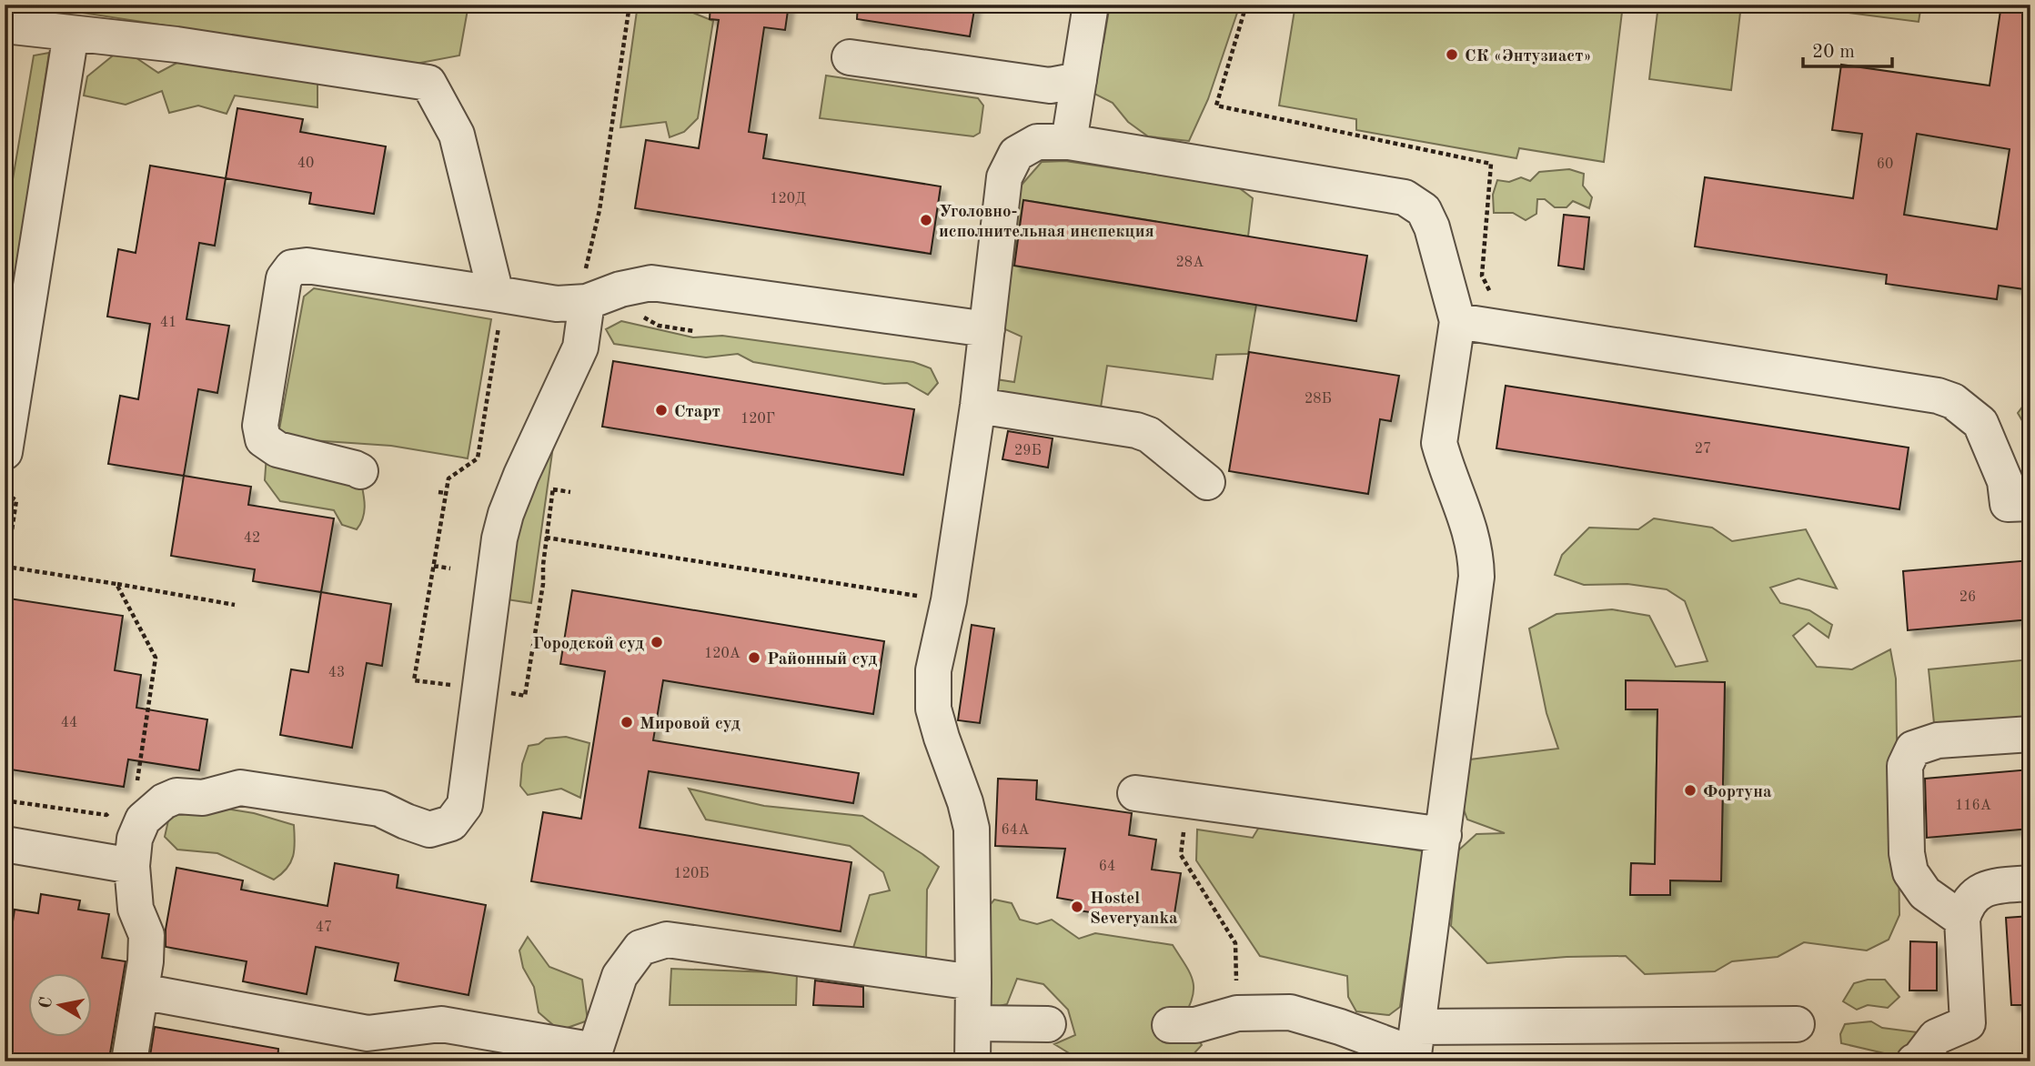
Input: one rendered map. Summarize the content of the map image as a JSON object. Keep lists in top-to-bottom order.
{
  "places": [
    "СК «Энтузиаст»",
    "Уголовно- исполнительная инспекция",
    "Старт",
    "Городской суд",
    "Районный суд",
    "Мировой суд",
    "Фортуна",
    "Hostel Severyanka"
  ],
  "house_numbers": [
    "40",
    "60",
    "120Д",
    "28А",
    "41",
    "28Б",
    "120Г",
    "27",
    "29Б",
    "42",
    "26",
    "120А",
    "43",
    "44",
    "116А",
    "64А",
    "64",
    "120Б",
    "47"
  ],
  "scale_bar": "20 m",
  "north": "left"
}
